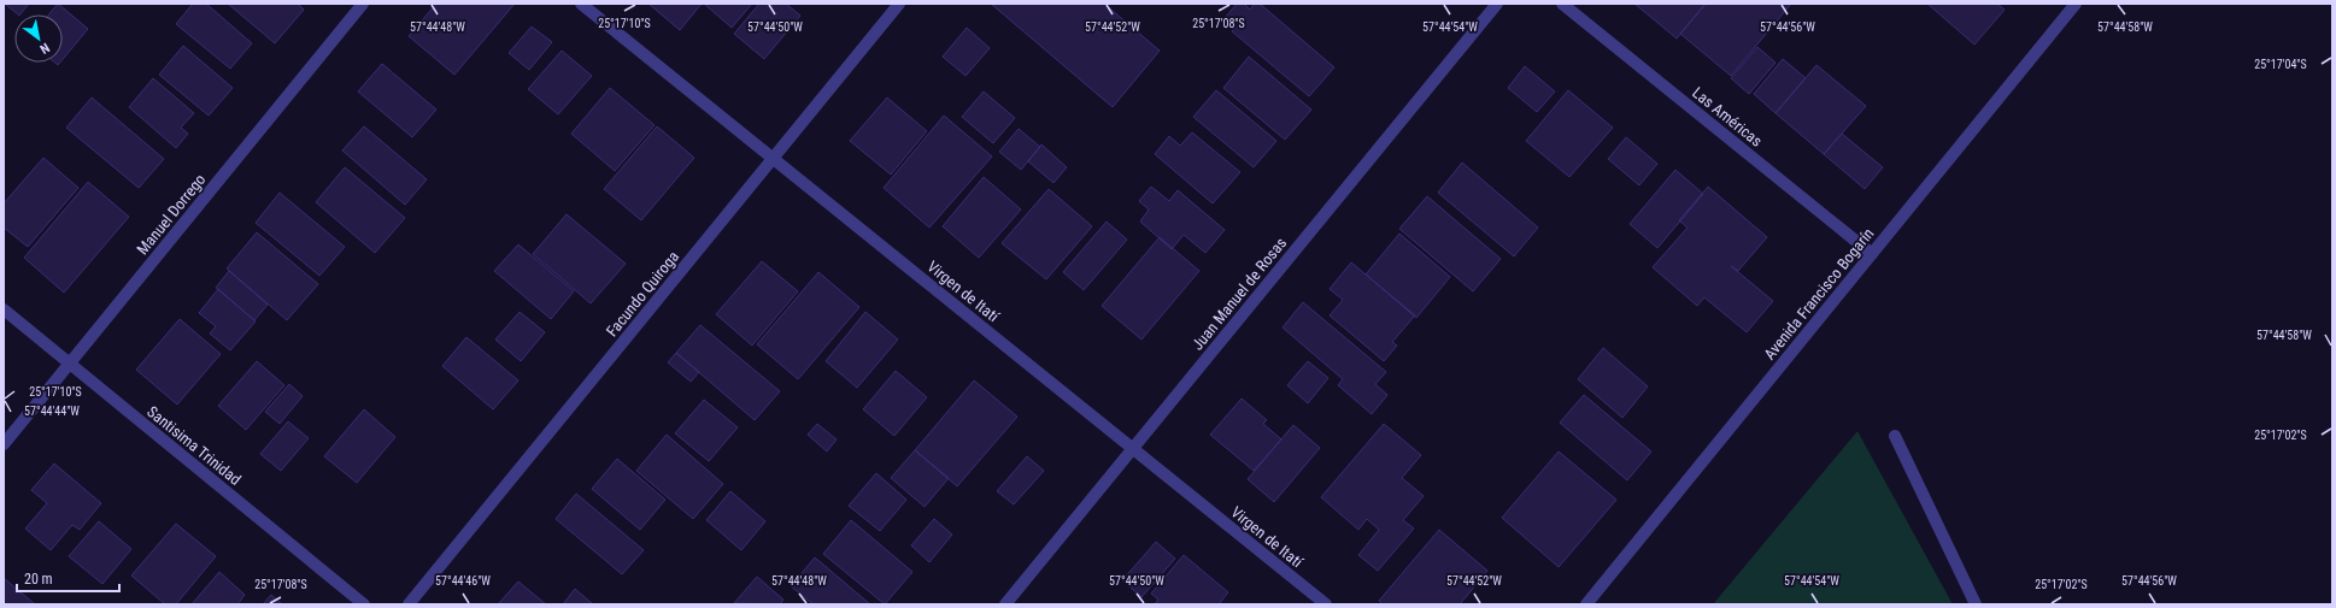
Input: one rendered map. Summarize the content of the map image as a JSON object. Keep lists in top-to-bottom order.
{
  "streets": {
    "street": [
      "Las Américas",
      "Manuel Dorrego",
      "Virgen de Itatí",
      "Facundo Quiroga",
      "Juan Manuel de Rosas",
      "Avenida Francisco Bogarín",
      "Santisima Trinidad"
    ]
  },
  "crossings": [
    ["Las Américas", "Avenida Francisco Bogarín"],
    ["Manuel Dorrego", "Santisima Trinidad"],
    ["Virgen de Itatí", "Facundo Quiroga"],
    ["Virgen de Itatí", "Juan Manuel de Rosas"]
  ],
  "scale_bar": "20 m",
  "north": "bottom right",
  "coordinates": [
    "25°17'10\"S",
    "25°17'08\"S",
    "57°44'48\"W",
    "57°44'50\"W",
    "57°44'52\"W",
    "57°44'54\"W",
    "57°44'56\"W",
    "57°44'58\"W",
    "25°17'04\"S",
    "57°44'44\"W",
    "25°17'02\"S",
    "57°44'46\"W"
  ]
}
